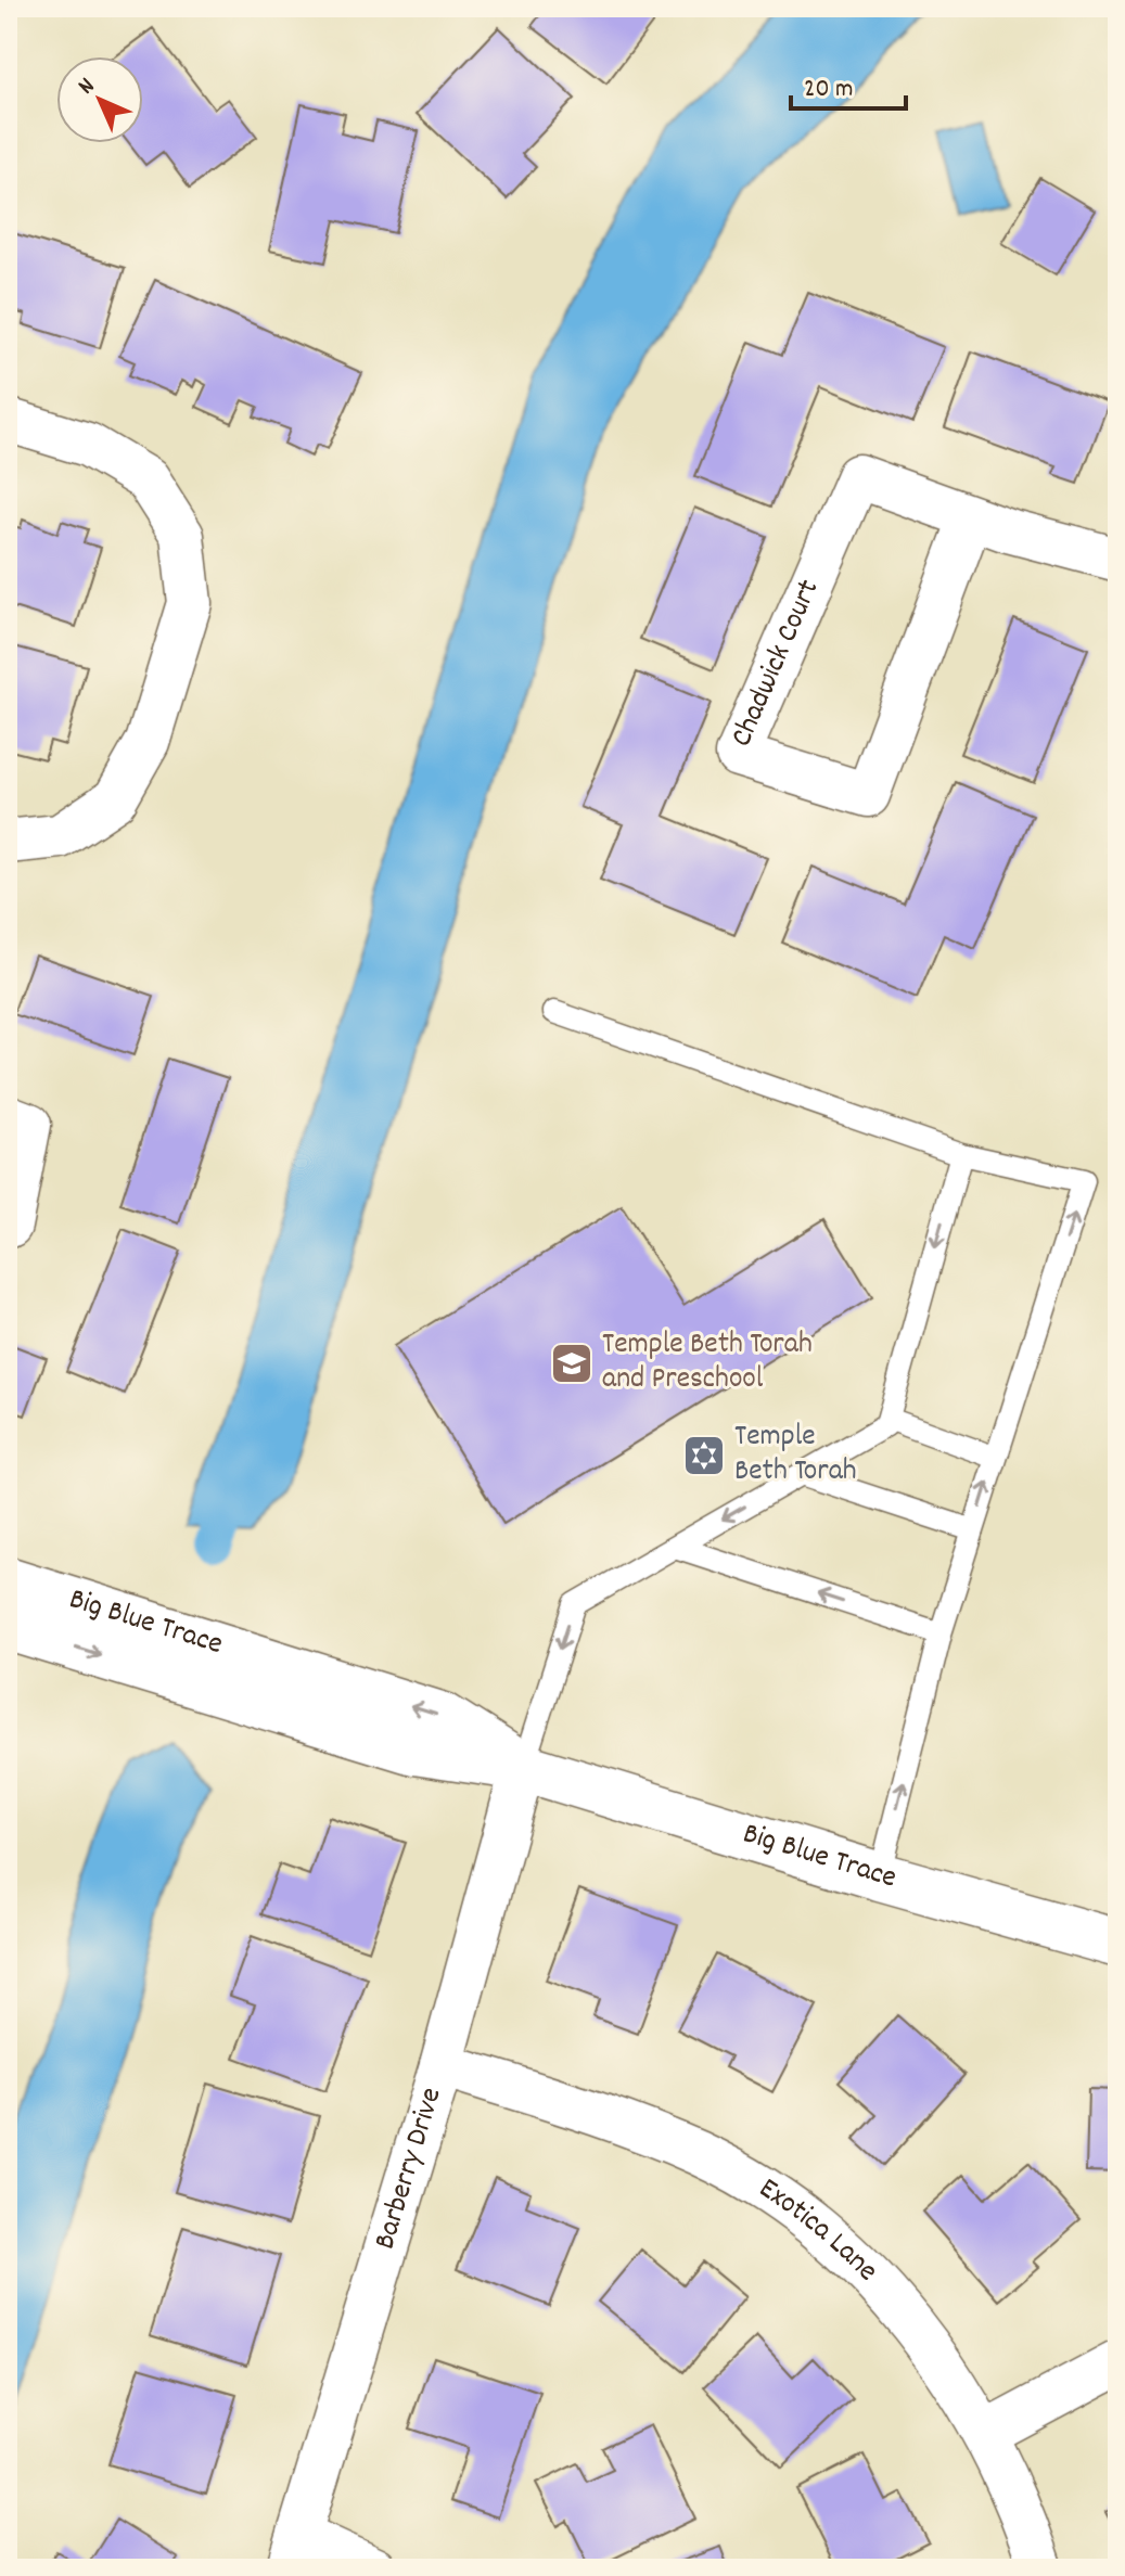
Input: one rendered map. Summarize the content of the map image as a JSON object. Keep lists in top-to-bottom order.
{
  "streets": {
    "street": [
      "Chadwick Court",
      "Big Blue Trace",
      "Barberry Drive",
      "Exotica Lane"
    ]
  },
  "crossings": [
    ["Big Blue Trace", "Barberry Drive"],
    ["Barberry Drive", "Exotica Lane"]
  ],
  "places": {
    "school or university": ["Temple Beth Torah and Preschool"],
    "synagogue": ["Temple Beth Torah"]
  },
  "scale_bar": "20 m",
  "north": "top left"
}
